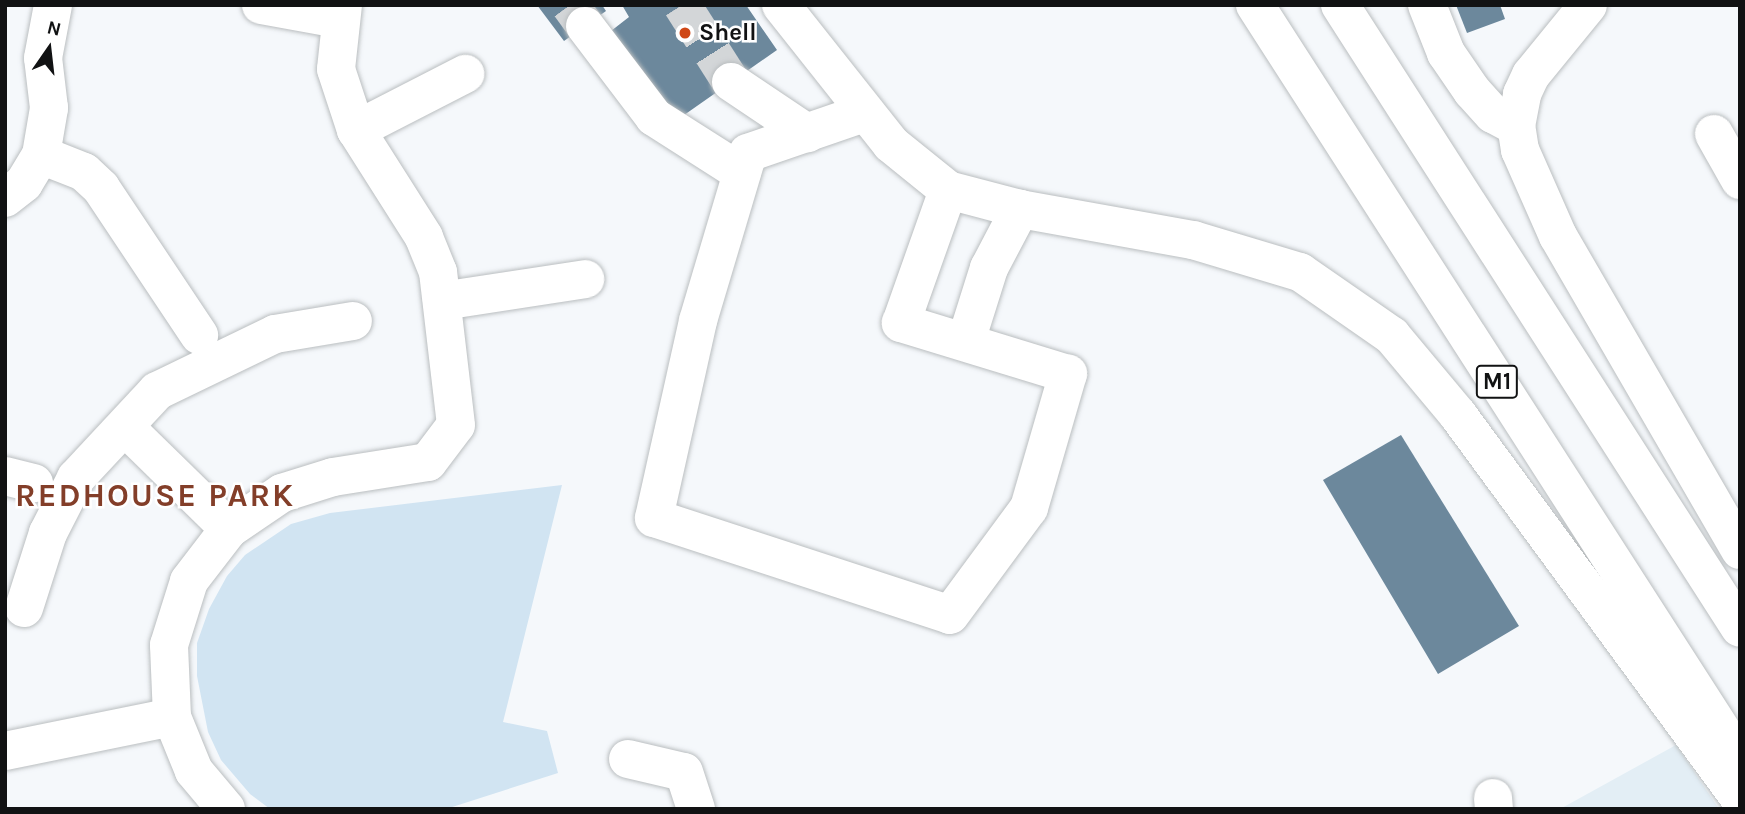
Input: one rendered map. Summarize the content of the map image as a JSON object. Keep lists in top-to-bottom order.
{
  "streets": {
    "main road": ["M1"]
  },
  "districts": ["REDHOUSE PARK"],
  "places": ["Shell"],
  "north": "top"
}
